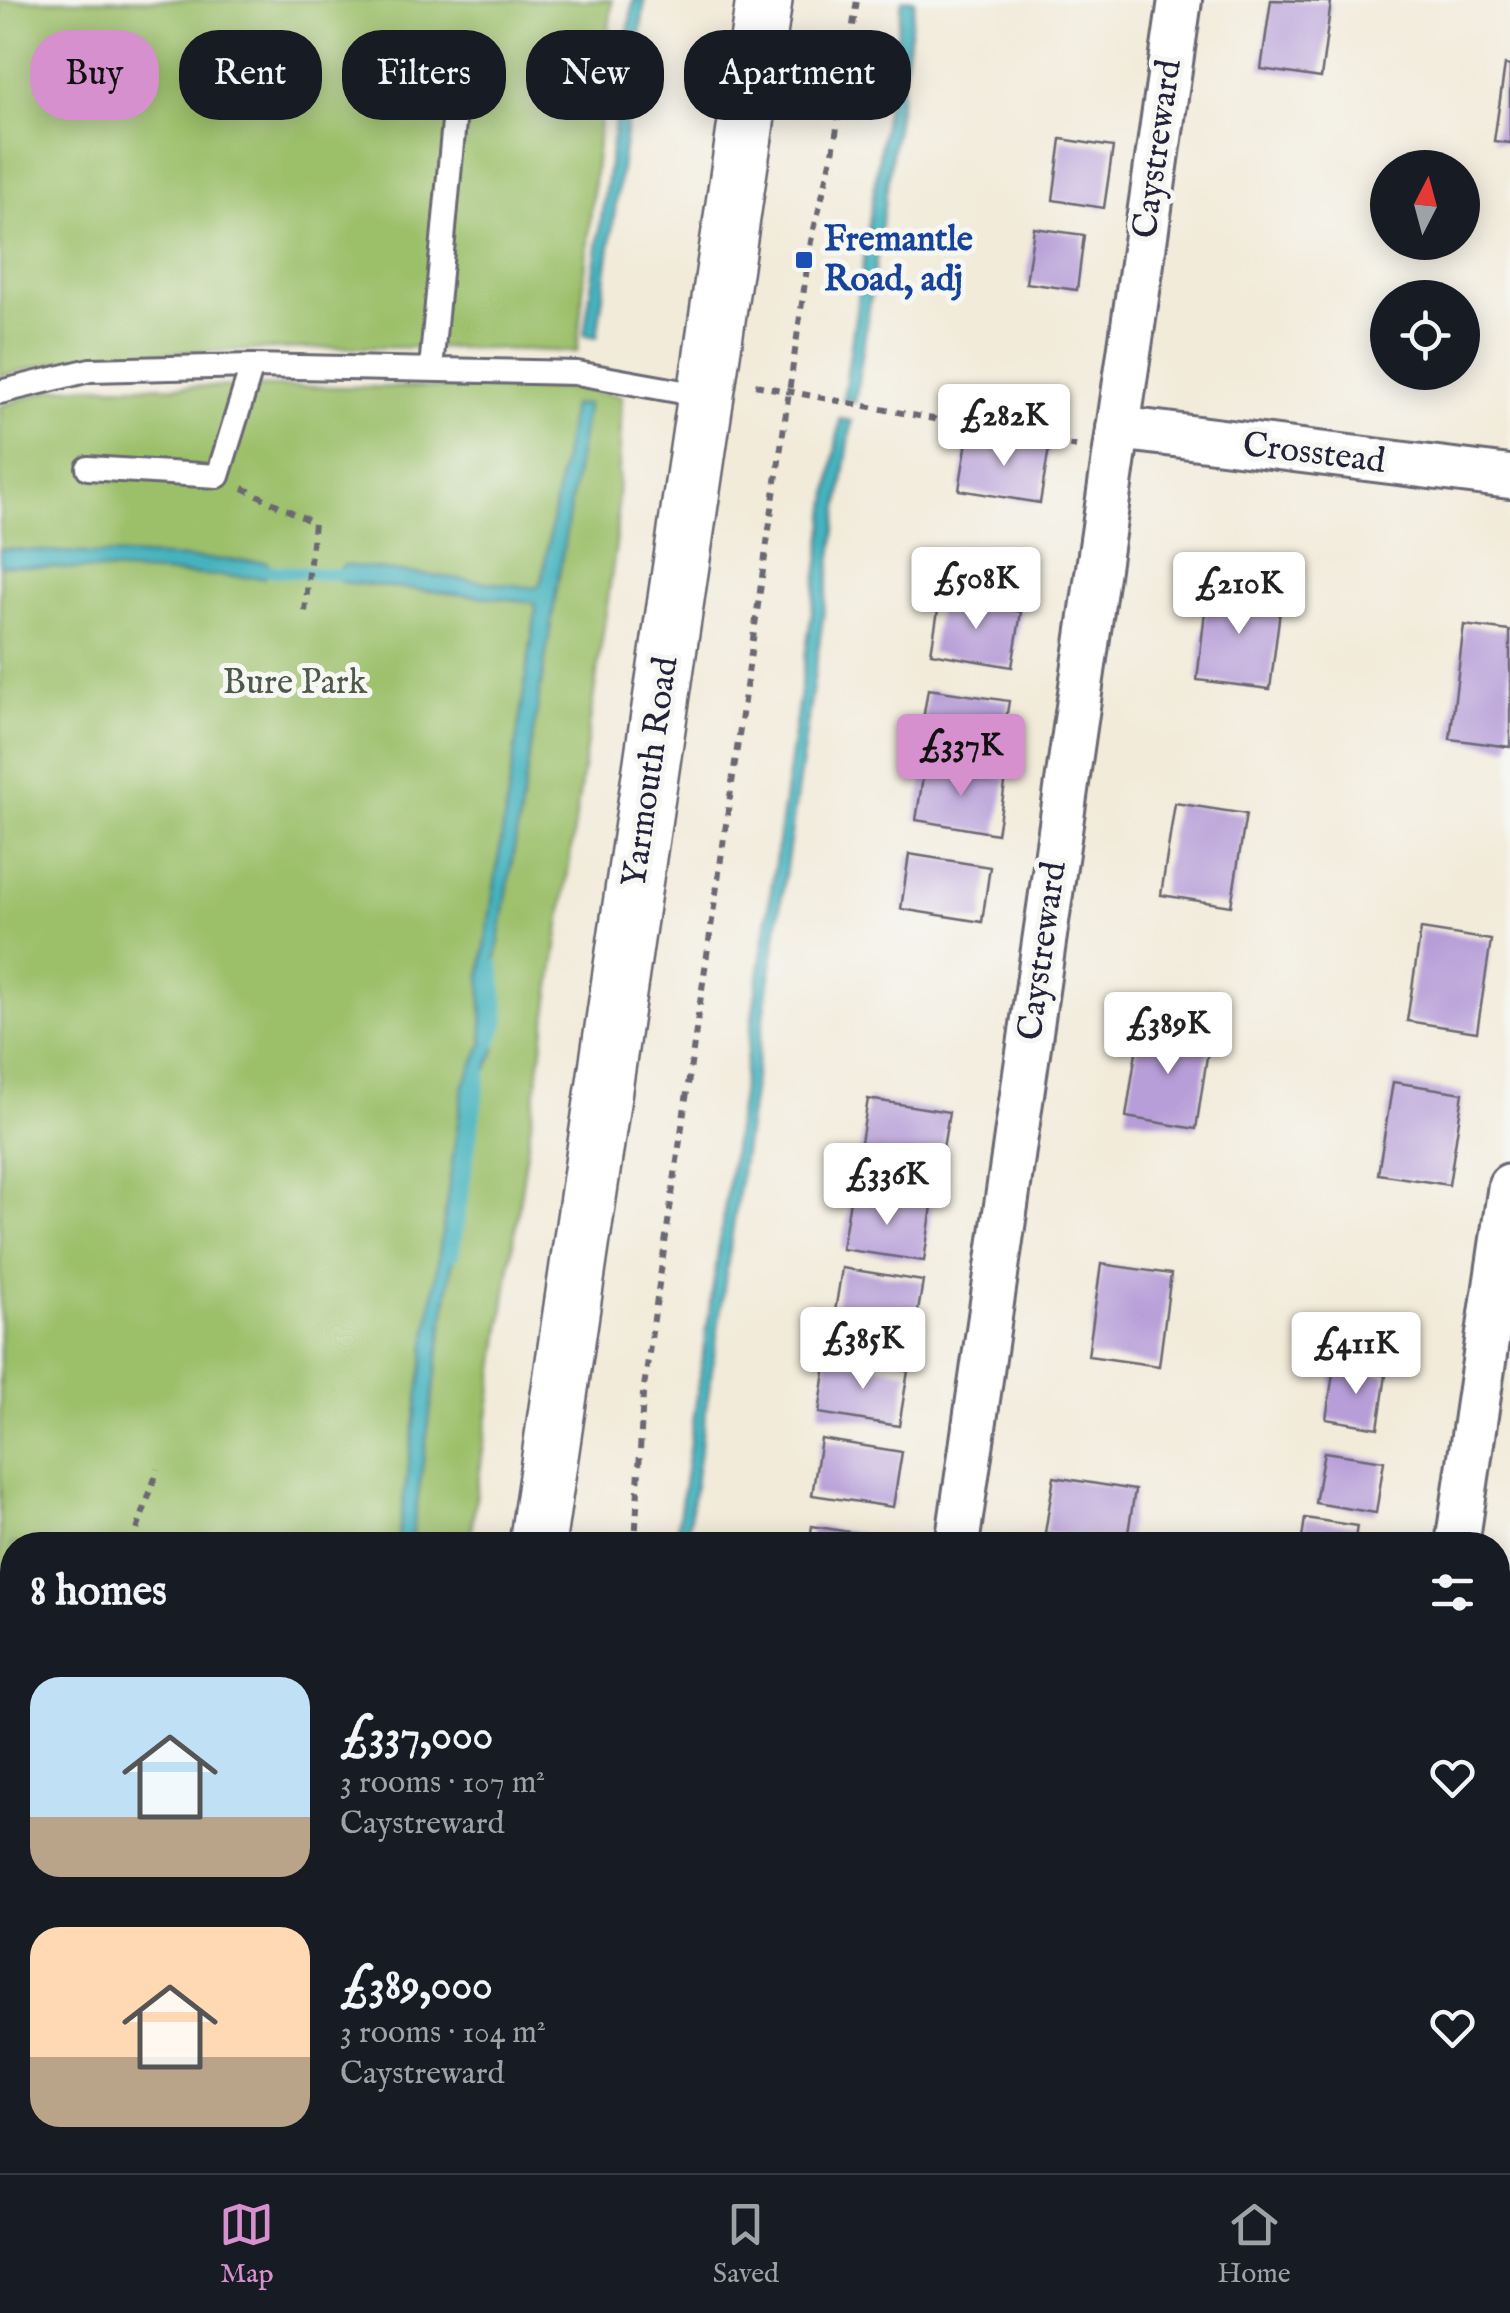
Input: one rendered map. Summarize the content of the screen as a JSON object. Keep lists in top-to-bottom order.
{
  "streets": {
    "main road": ["Yarmouth Road"],
    "street": ["Caystreward", "Crosstead"]
  },
  "crossings": [
    ["Caystreward", "Crosstead"]
  ],
  "parks": ["Bure Park"],
  "places": {
    "transit": ["Fremantle Road, adj"]
  },
  "north": "top",
  "page": {
    "chip": [
      "Buy",
      "Rent",
      "Filters",
      "New",
      "Apartment"
    ],
    "price": [
      "£282K",
      "£508K",
      "£210K",
      "£337K",
      "£389K",
      "£336K",
      "£385K",
      "£411K"
    ],
    "heading": "8 homes",
    "list": [
      {
        "name": "£337,000",
        "note": "3 rooms · 107 m² · Caystreward"
      },
      {
        "name": "£389,000",
        "note": "3 rooms · 104 m² · Caystreward"
      }
    ],
    "tabs": ["Map", "Saved", "Home"]
  }
}
